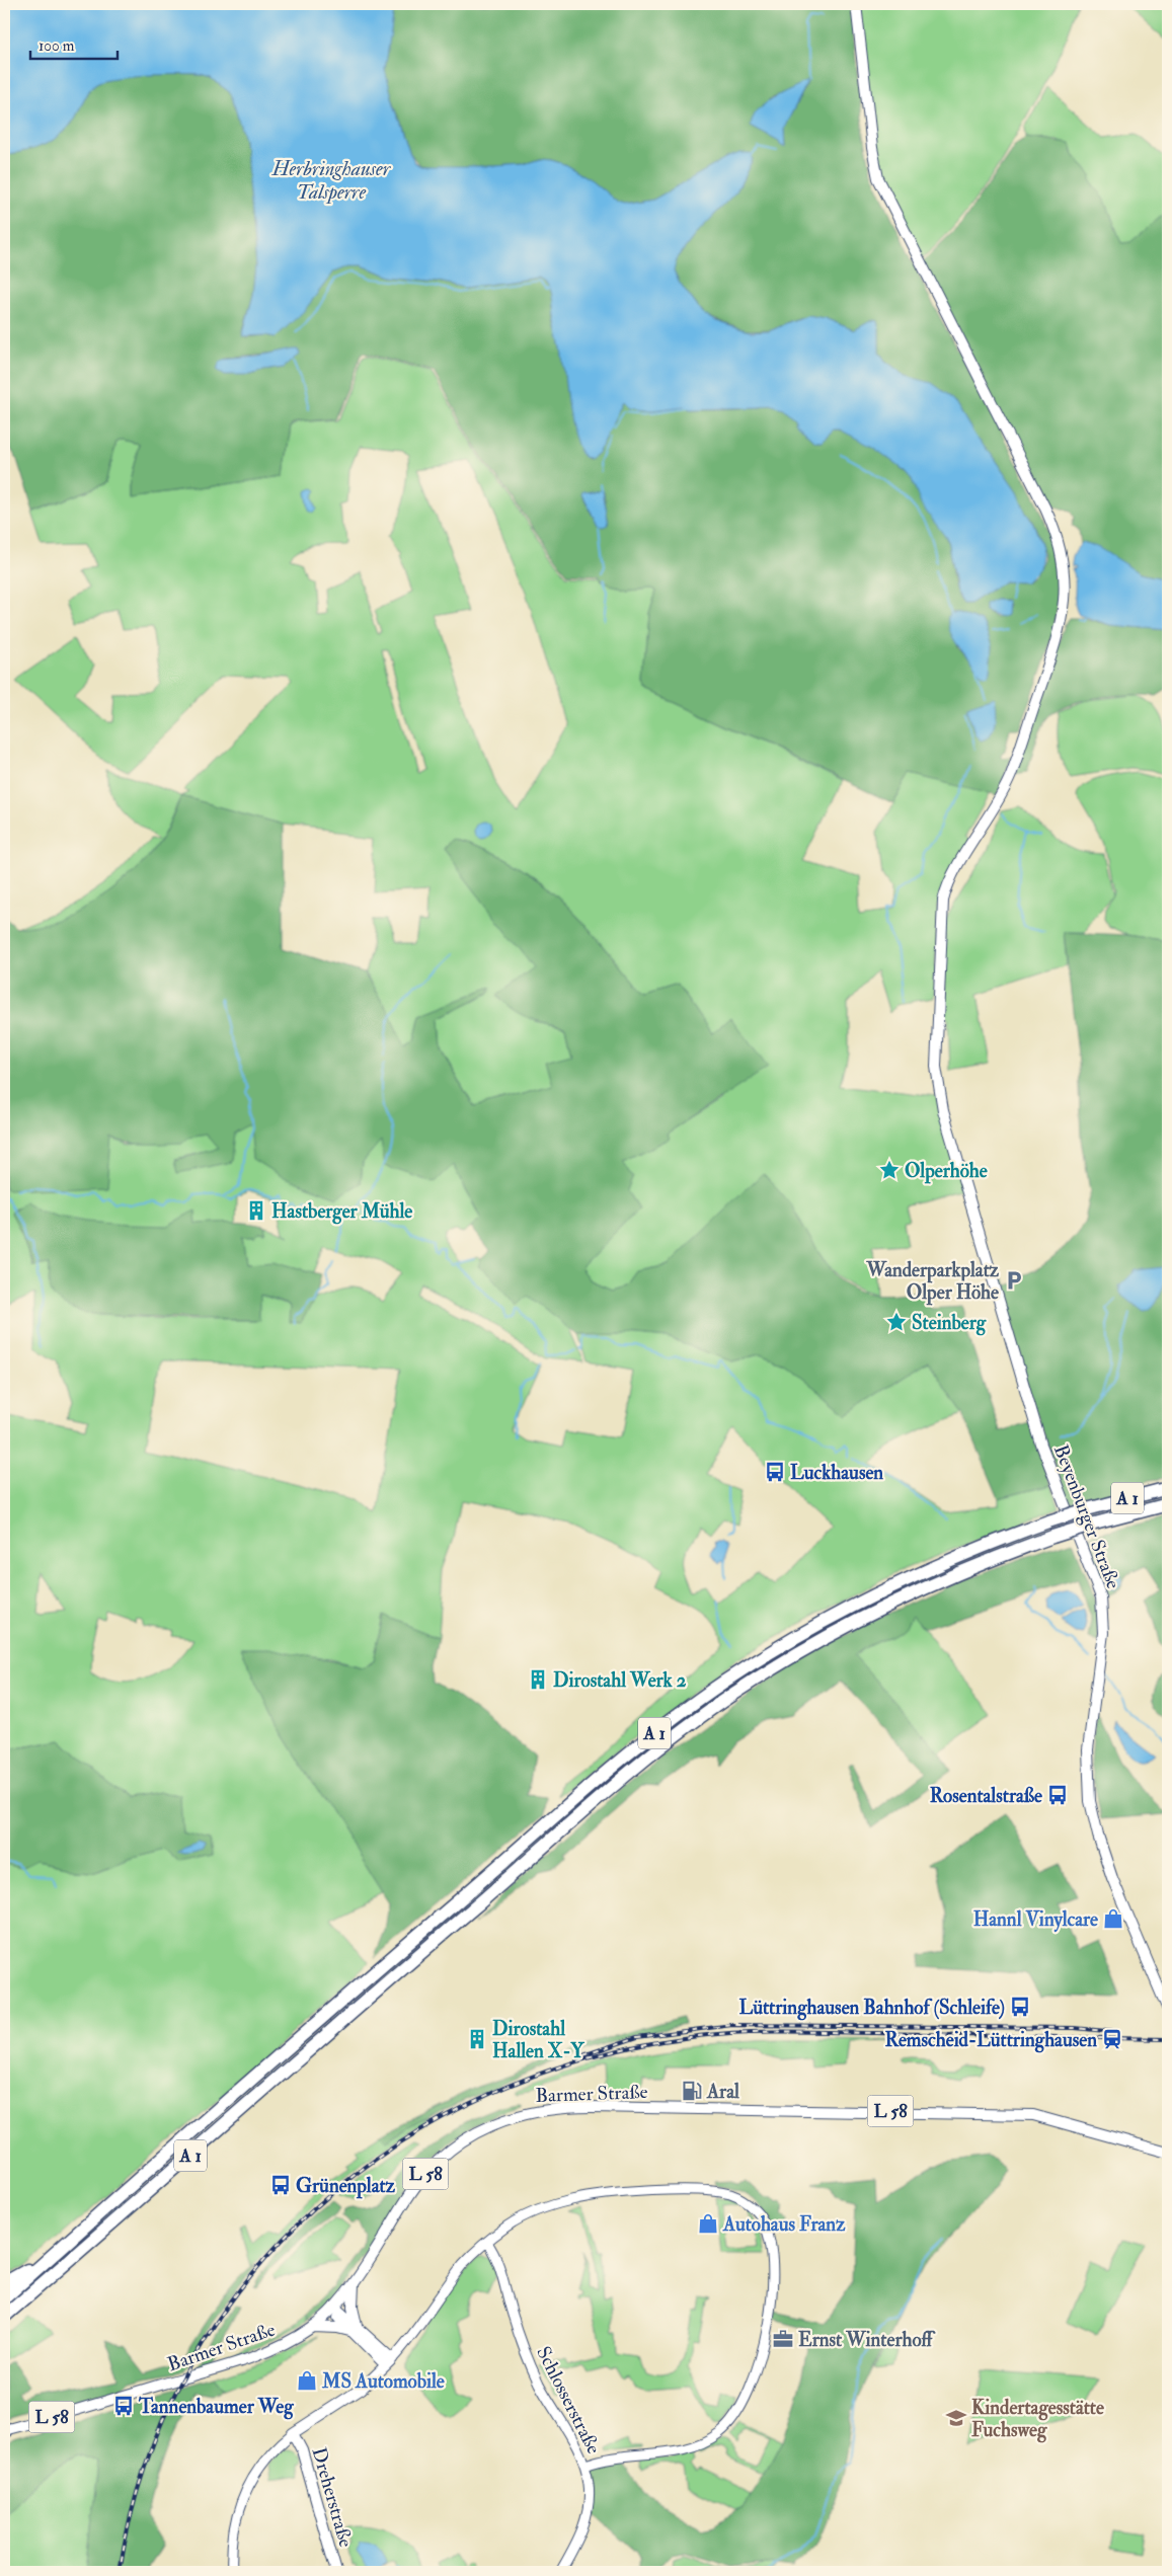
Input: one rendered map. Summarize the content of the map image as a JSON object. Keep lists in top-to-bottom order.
{
  "streets": {
    "highway": ["A 1"],
    "main road": [
      "Beyenburger Straße",
      "Barmer Straße",
      "L 58",
      "Dreherstraße"
    ],
    "street": ["Schlosserstraße"]
  },
  "water": ["Herbringhauser Talsperre"],
  "places": {
    "place": ["Olperhöhe", "Steinberg"],
    "building": ["Hastberger Mühle", "Dirostahl Werk 2", "Dirostahl Hallen X-Y"],
    "parking": ["Wanderparkplatz Olper Höhe"],
    "bus stop": [
      "Luckhausen",
      "Rosentalstraße",
      "Lüttringhausen Bahnhof (Schleife)",
      "Grünenplatz",
      "Tannenbaumer Weg"
    ],
    "shop": ["Hannl Vinylcare", "Autohaus Franz", "MS Automobile"],
    "station": ["Remscheid-Lüttringhausen"],
    "fuel station": ["Aral"],
    "office": ["Ernst Winterhoff"],
    "school or university": ["Kindertagesstätte Fuchsweg"]
  },
  "scale_bar": "100 m"
}
